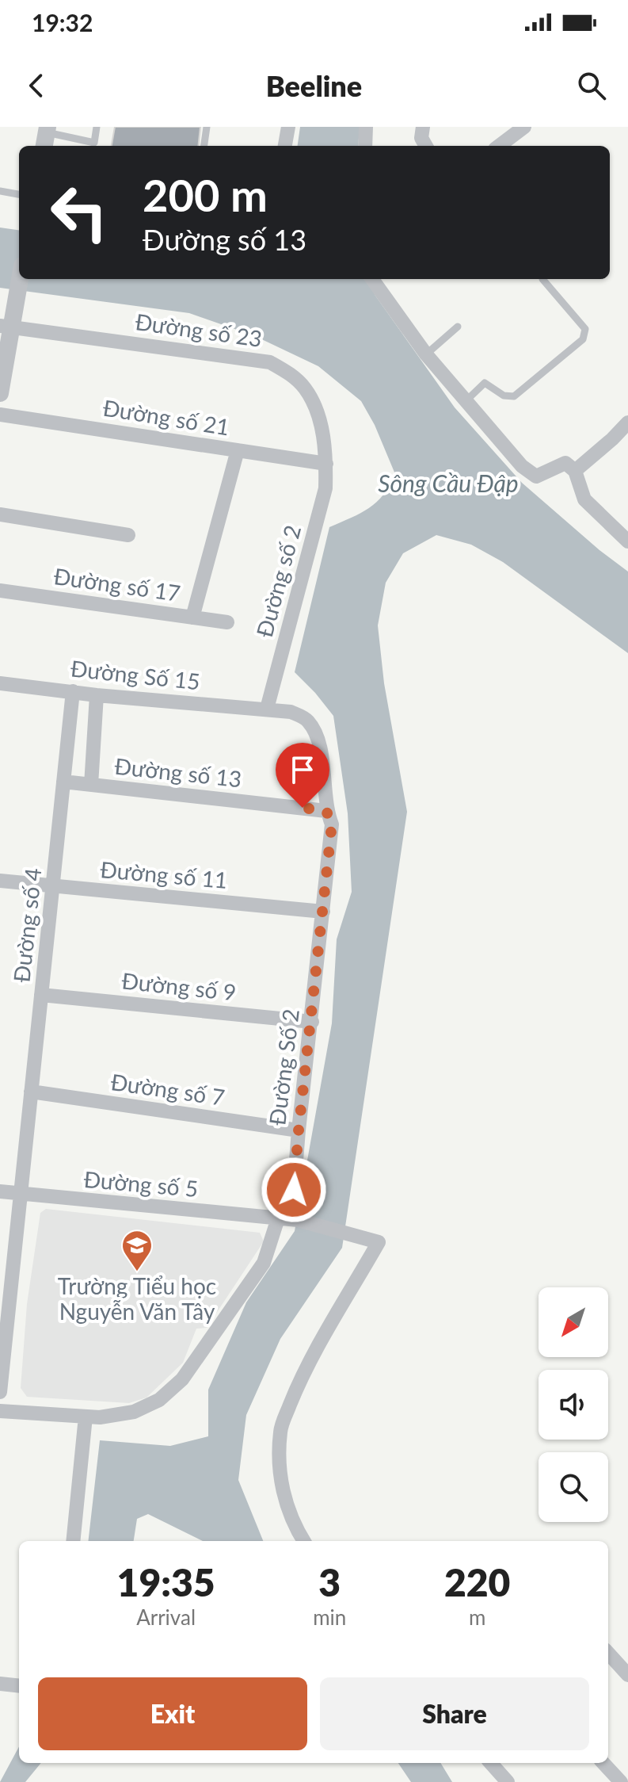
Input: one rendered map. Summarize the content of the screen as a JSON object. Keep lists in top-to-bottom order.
{
  "streets": {
    "street": [
      "Đường số 23",
      "Đường số 21",
      "Đường số 2",
      "Đường số 17",
      "Đường Số 15",
      "Đường số 13",
      "Đường số 11",
      "Đường số 4",
      "Đường số 9",
      "Đường Số 2",
      "Đường số 7",
      "Đường số 5"
    ]
  },
  "crossings": [
    ["Đường số 23", "Đường số 21"],
    ["Đường số 23", "Đường số 2"],
    ["Đường số 21", "Đường số 2"],
    ["Đường số 21", "Đường số 17"],
    ["Đường số 2", "Đường Số 15"],
    ["Đường số 2", "Đường Số 2"],
    ["Đường Số 15", "Đường số 4"],
    ["Đường Số 15", "Đường Số 2"],
    ["Đường số 13", "Đường số 4"],
    ["Đường số 13", "Đường Số 2"],
    ["Đường số 11", "Đường số 4"],
    ["Đường số 11", "Đường Số 2"],
    ["Đường số 4", "Đường số 9"],
    ["Đường số 4", "Đường số 7"],
    ["Đường số 4", "Đường số 5"],
    ["Đường số 9", "Đường Số 2"],
    ["Đường Số 2", "Đường số 7"],
    ["Đường Số 2", "Đường số 5"]
  ],
  "water": ["Sông Cầu Đập"],
  "places": {
    "school or university": ["Trường Tiểu học Nguyễn Văn Tây"]
  },
  "north": "bottom left",
  "page": {
    "status": "19:32",
    "header": "Beeline",
    "turn": ["200 m", "Đường số 13"],
    "eta": [
      "19:35",
      "Arrival",
      "3",
      "min",
      "220",
      "m"
    ],
    "buttons": ["Exit", "Share"]
  }
}
